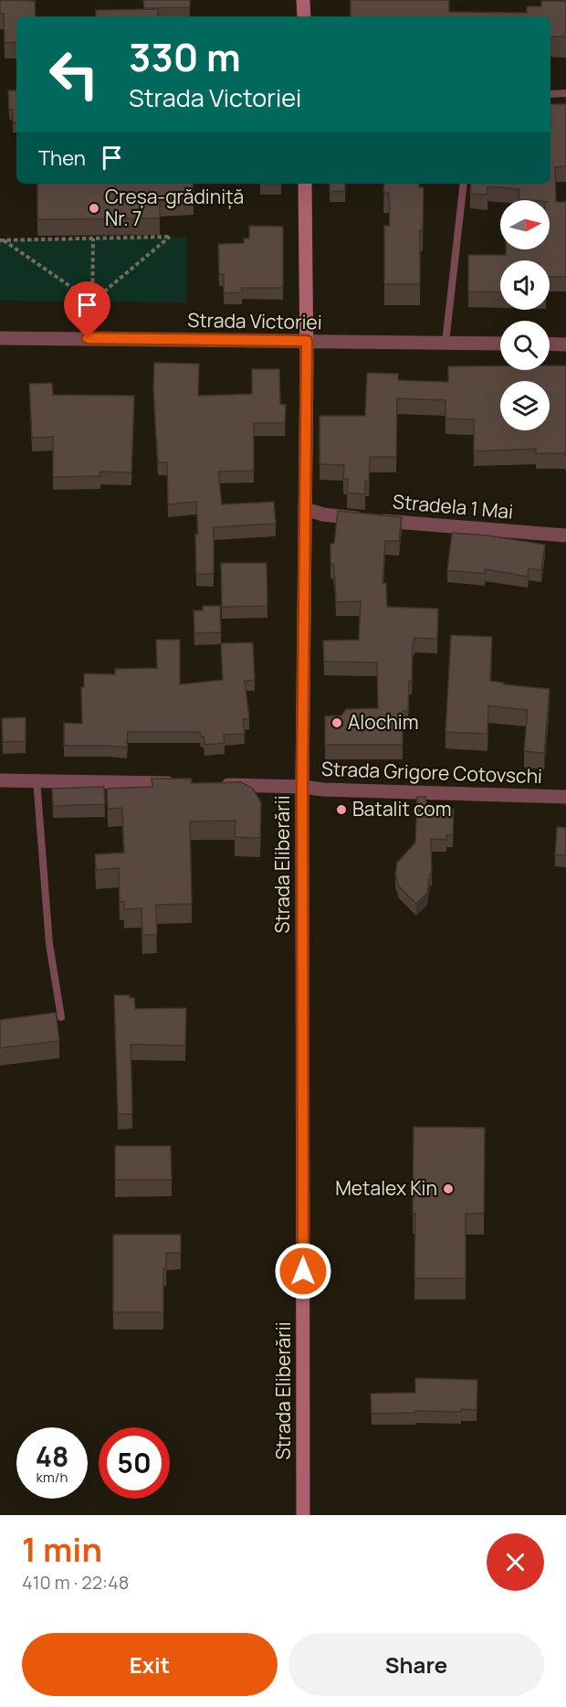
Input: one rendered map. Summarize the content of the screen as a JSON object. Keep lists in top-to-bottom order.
{
  "streets": {
    "main road": ["Strada Eliberării"],
    "street": ["Strada Victoriei", "Stradela 1 Mai", "Strada Grigore Cotovschi"]
  },
  "crossings": [
    ["Strada Victoriei", "Strada Eliberării"],
    ["Stradela 1 Mai", "Strada Eliberării"],
    ["Strada Grigore Cotovschi", "Strada Eliberării"]
  ],
  "places": [
    "Creșa-grădiniță Nr. 7",
    "Alochim",
    "Batalit com",
    "Metalex Kin"
  ],
  "north": "right",
  "page": {
    "turn": ["330 m", "Strada Victoriei"],
    "then": "Then",
    "speed": "48 km/h",
    "limit": "50",
    "heading": ["1 min", "410 m · 22:48"],
    "buttons": ["Exit", "Share"]
  }
}
